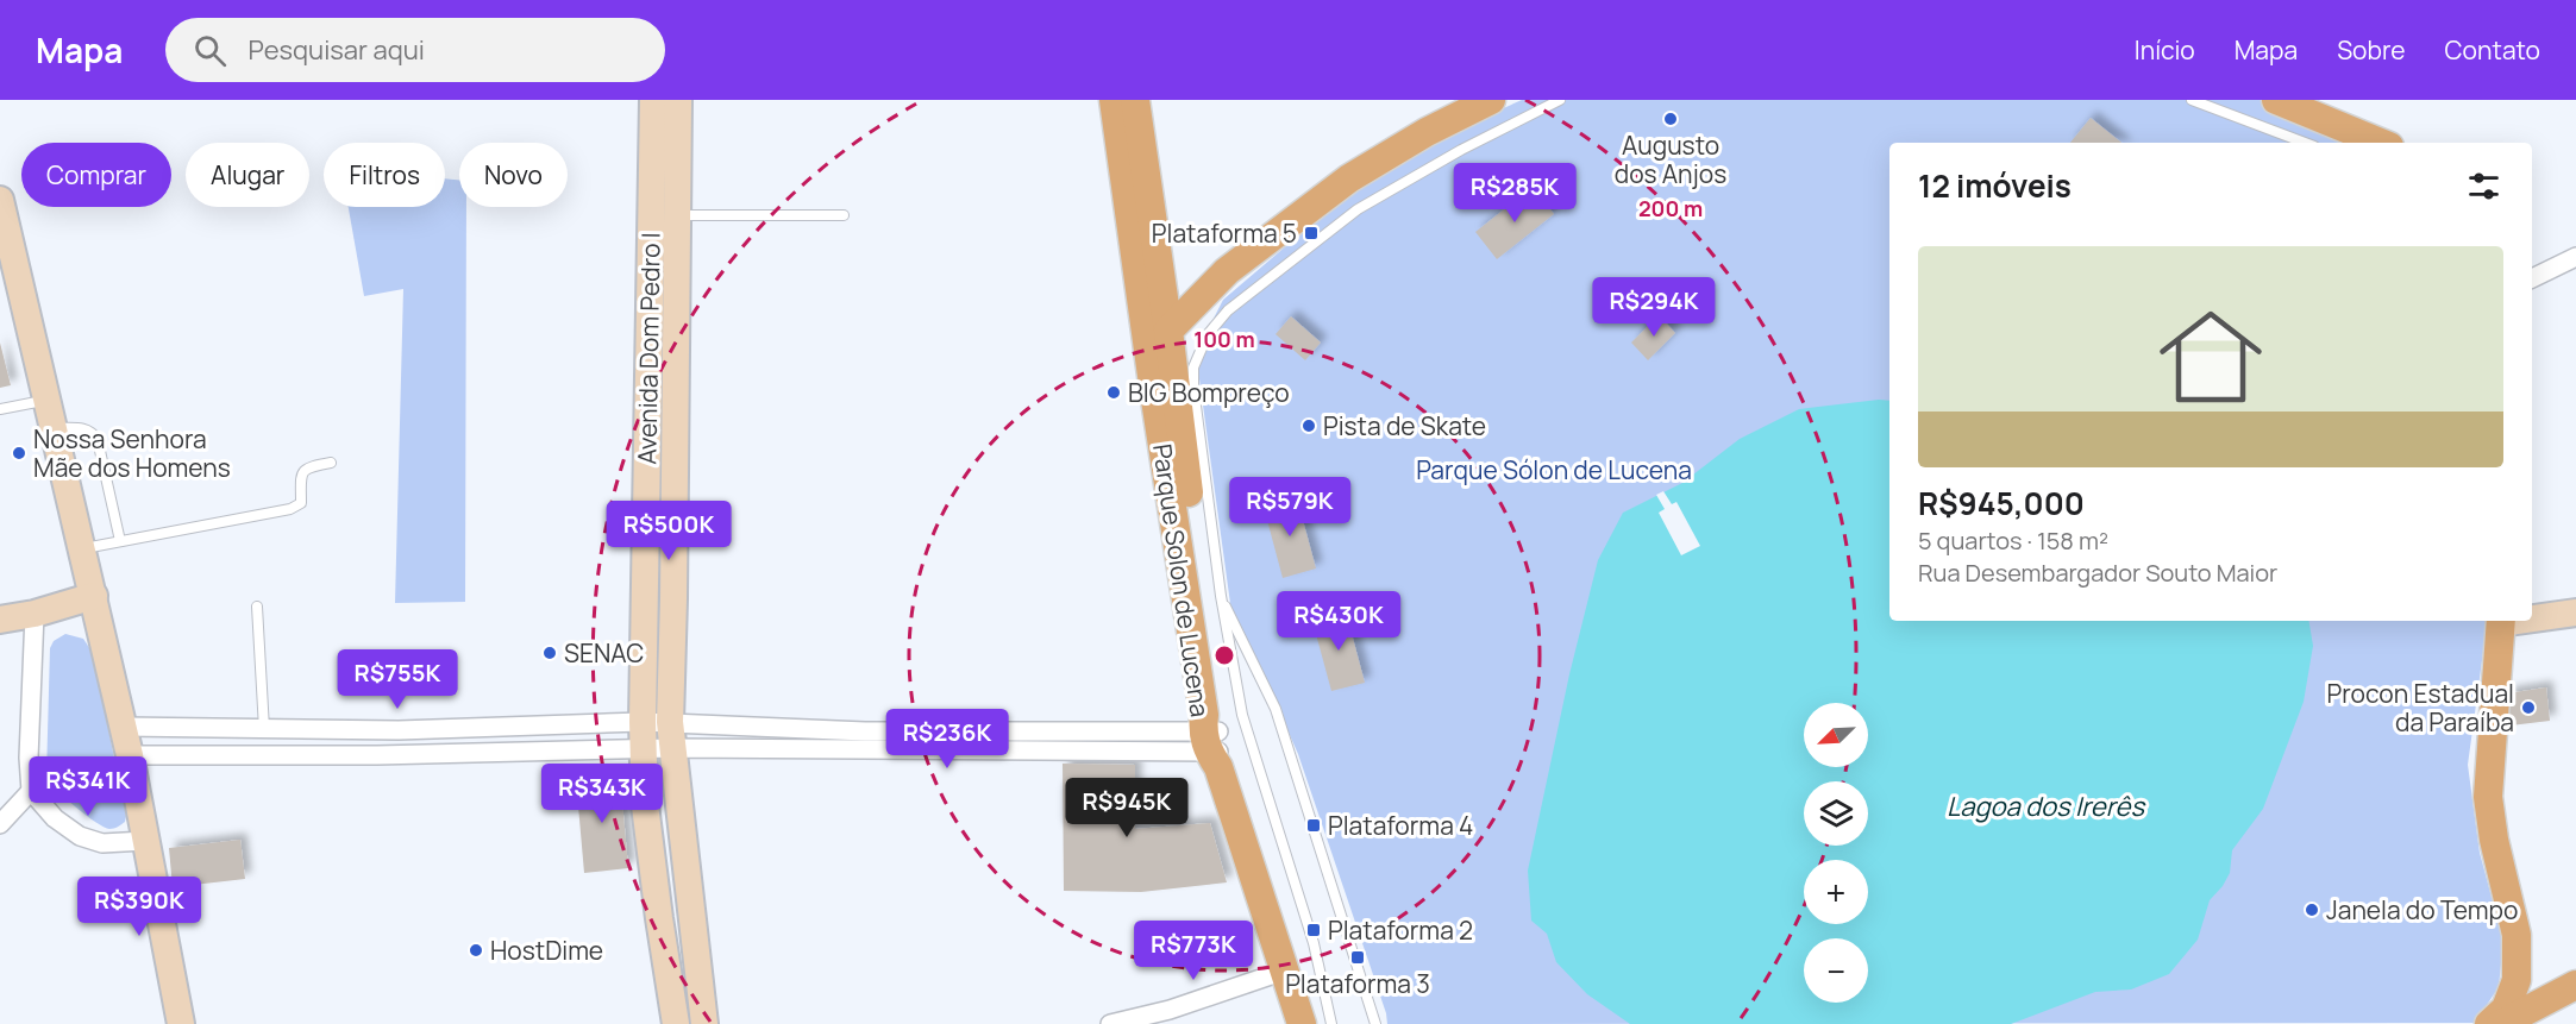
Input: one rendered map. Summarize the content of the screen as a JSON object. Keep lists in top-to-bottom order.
{
  "streets": {
    "main road": ["Avenida Dom Pedro I"]
  },
  "water": ["Lagoa dos Irerês"],
  "parks": ["Parque Sólon de Lucena"],
  "places": {
    "other": [
      "Augusto dos Anjos",
      "BIG Bompreço",
      "Pista de Skate",
      "Nossa Senhora Mãe dos Homens",
      "SENAC",
      "Procon Estadual da Paraíba",
      "Janela do Tempo",
      "HostDime"
    ],
    "transit": [
      "Plataforma 5",
      "Plataforma 4",
      "Plataforma 2",
      "Plataforma 3"
    ]
  },
  "north": "bottom left",
  "page": {
    "header": "Mapa",
    "search": "Pesquisar aqui",
    "nav": [
      "Início",
      "Mapa",
      "Sobre",
      "Contato"
    ],
    "chip": [
      "Comprar",
      "Alugar",
      "Filtros",
      "Novo"
    ],
    "heading": "12 imóveis",
    "price": [
      "R$285K",
      "R$294K",
      "R$579K",
      "R$500K",
      "R$430K",
      "R$755K",
      "R$236K",
      "R$341K",
      "R$343K",
      "R$945K",
      "R$390K",
      "R$773K"
    ],
    "list": [
      {
        "name": "R$945,000",
        "note": "5 quartos · 158 m² · Rua Desembargador Souto Maior"
      }
    ],
    "map_buttons": ["+", "−"]
  },
  "rings": ["200 m", "100 m"]
}
